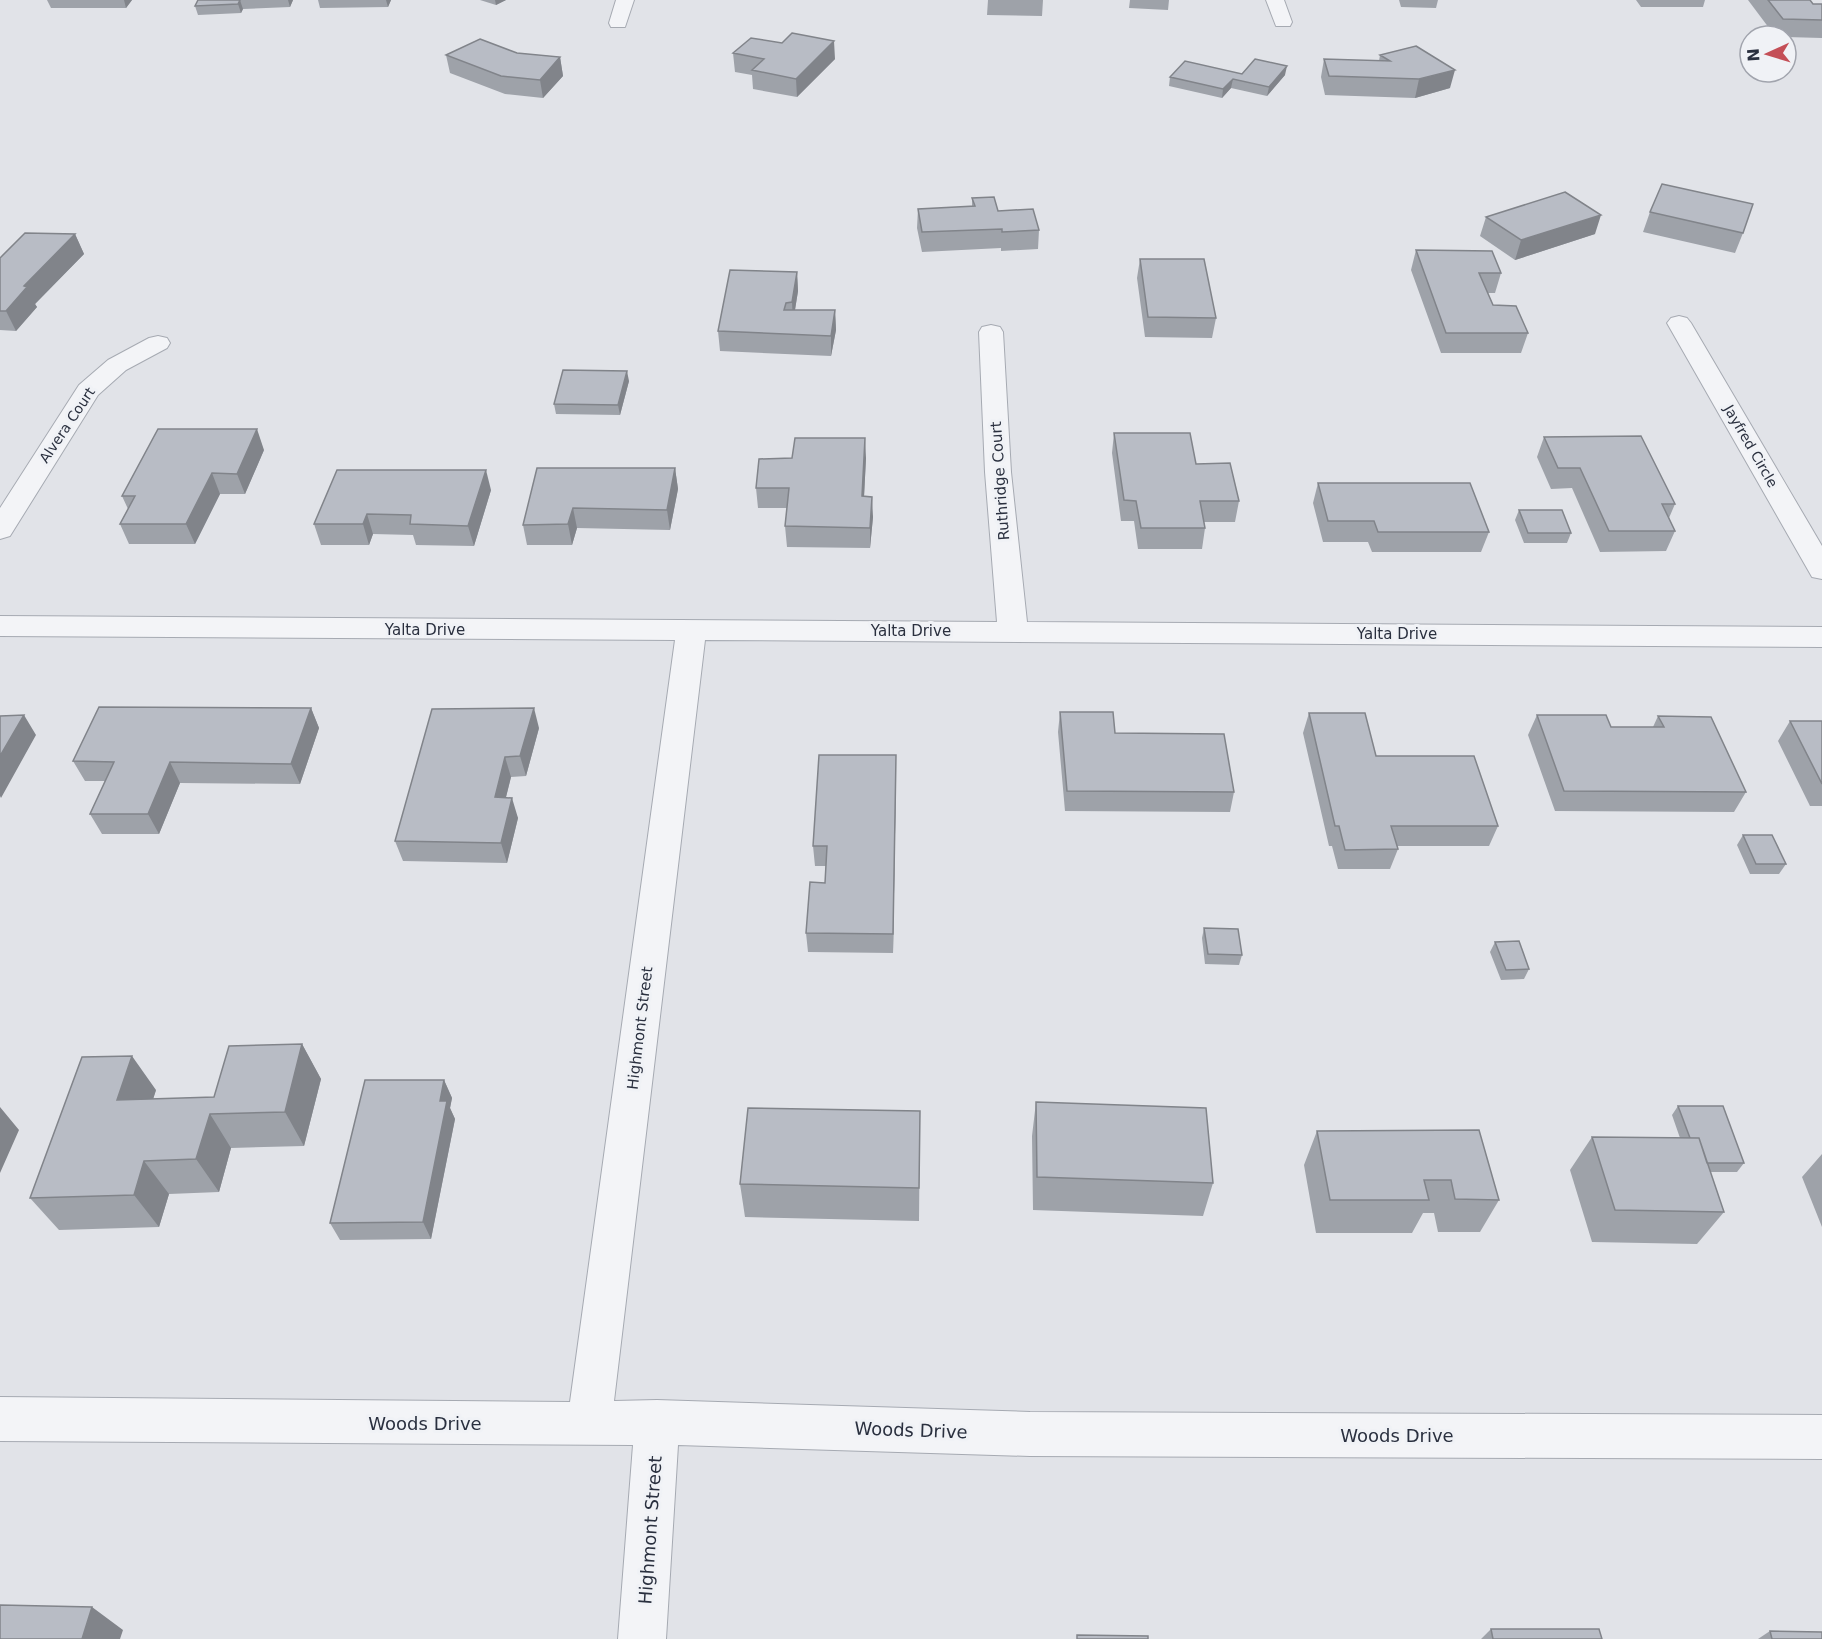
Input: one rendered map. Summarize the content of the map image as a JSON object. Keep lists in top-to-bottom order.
{
  "streets": {
    "street": [
      "Alvera Court",
      "Jayfred Circle",
      "Ruthridge Court",
      "Yalta Drive",
      "Highmont Street",
      "Woods Drive"
    ]
  },
  "crossings": [
    ["Ruthridge Court", "Yalta Drive"],
    ["Yalta Drive", "Highmont Street"],
    ["Highmont Street", "Woods Drive"]
  ],
  "north": "left"
}
